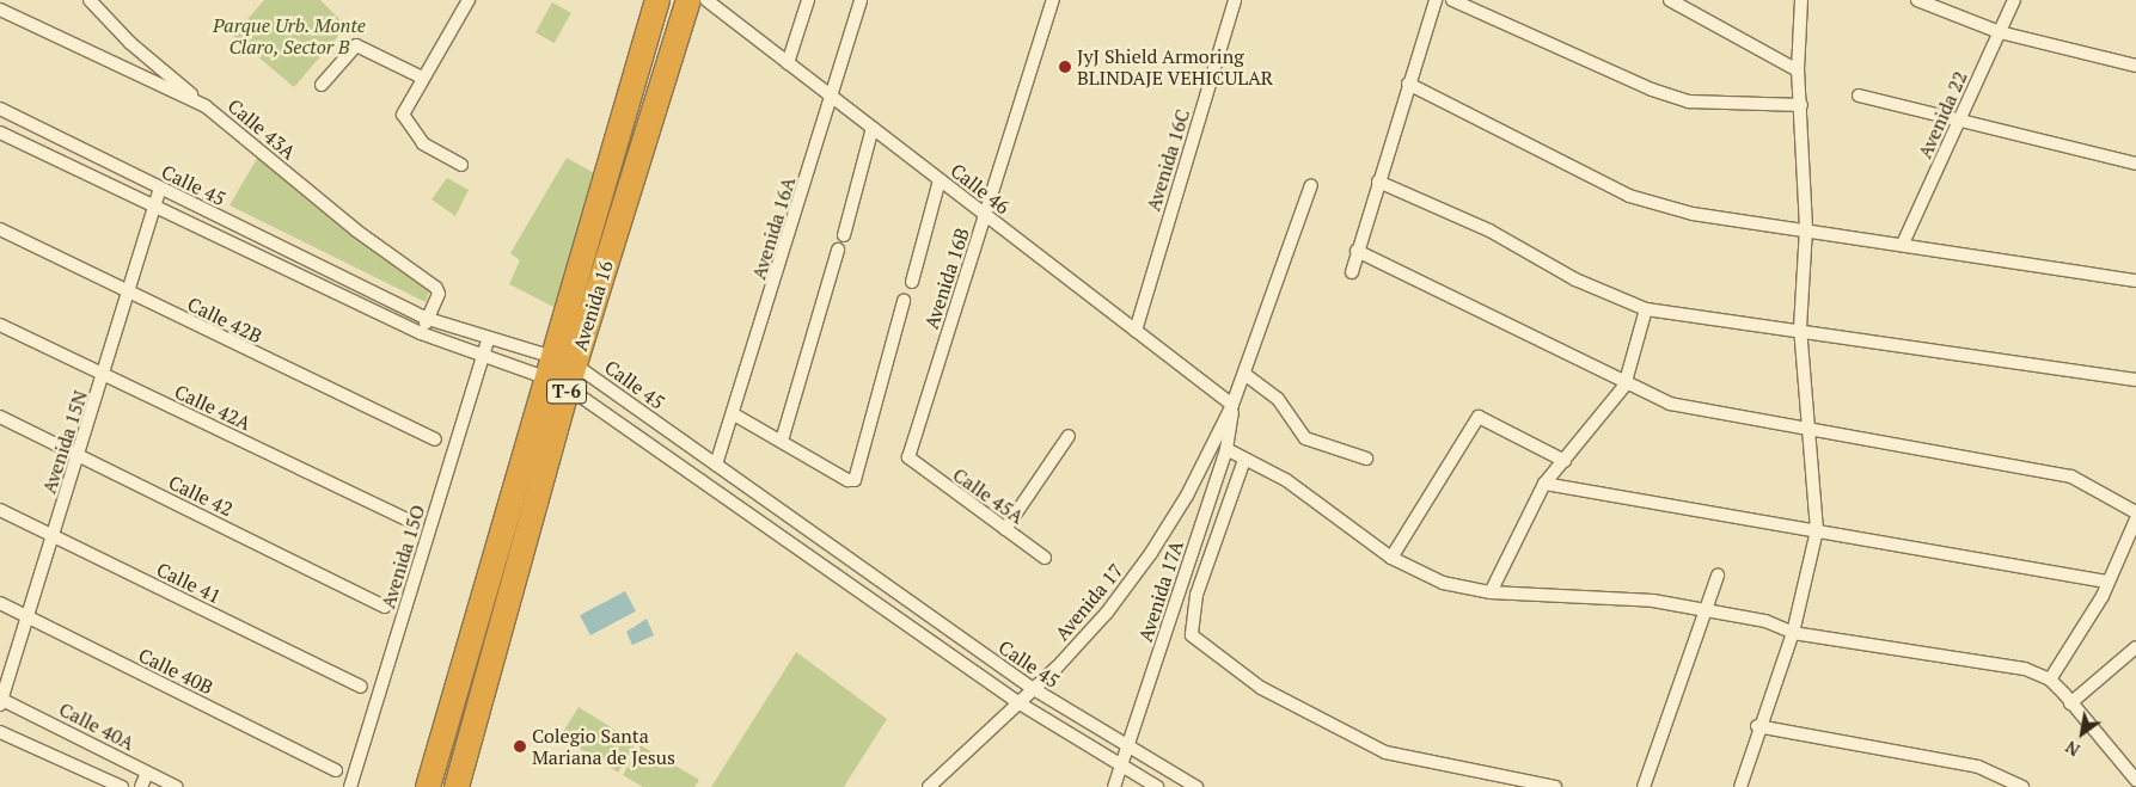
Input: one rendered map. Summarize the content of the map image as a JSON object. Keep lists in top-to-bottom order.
{
  "streets": {
    "highway": ["Avenida 16", "T-6"],
    "street": [
      "Avenida 22",
      "Calle 43A",
      "Avenida 16C",
      "Calle 45",
      "Calle 46",
      "Avenida 16A",
      "Avenida 16B",
      "Calle 42B",
      "Calle 42A",
      "Avenida 15N",
      "Calle 42",
      "Calle 45A",
      "Avenida 15O",
      "Calle 41",
      "Avenida 17A",
      "Avenida 17",
      "Calle 40B",
      "Calle 40A"
    ]
  },
  "crossings": [
    ["Calle 43A", "Calle 45"],
    ["Avenida 16C", "Calle 46"],
    ["Calle 45", "Avenida 16A"],
    ["Calle 45", "Avenida 16"],
    ["Calle 45", "Avenida 15N"],
    ["Calle 45", "Avenida 15O"],
    ["Calle 45", "Avenida 17A"],
    ["Calle 45", "Avenida 17"],
    ["Calle 46", "Avenida 16A"],
    ["Calle 46", "Avenida 16B"],
    ["Calle 46", "Avenida 17A"],
    ["Calle 46", "Avenida 17"],
    ["Avenida 16B", "Calle 45A"],
    ["Calle 42B", "Avenida 15N"],
    ["Calle 42A", "Avenida 15N"],
    ["Avenida 15N", "Calle 42"],
    ["Avenida 15N", "Calle 41"],
    ["Avenida 15N", "Calle 40B"],
    ["Avenida 15N", "Calle 40A"],
    ["Avenida 17A", "Avenida 17"]
  ],
  "parks": ["Parque Urb. Monte Claro, Sector B"],
  "places": ["JyJ Shield Armoring BLINDAJE VEHICULAR", "Colegio Santa Mariana de Jesus"],
  "north": "bottom left"
}
